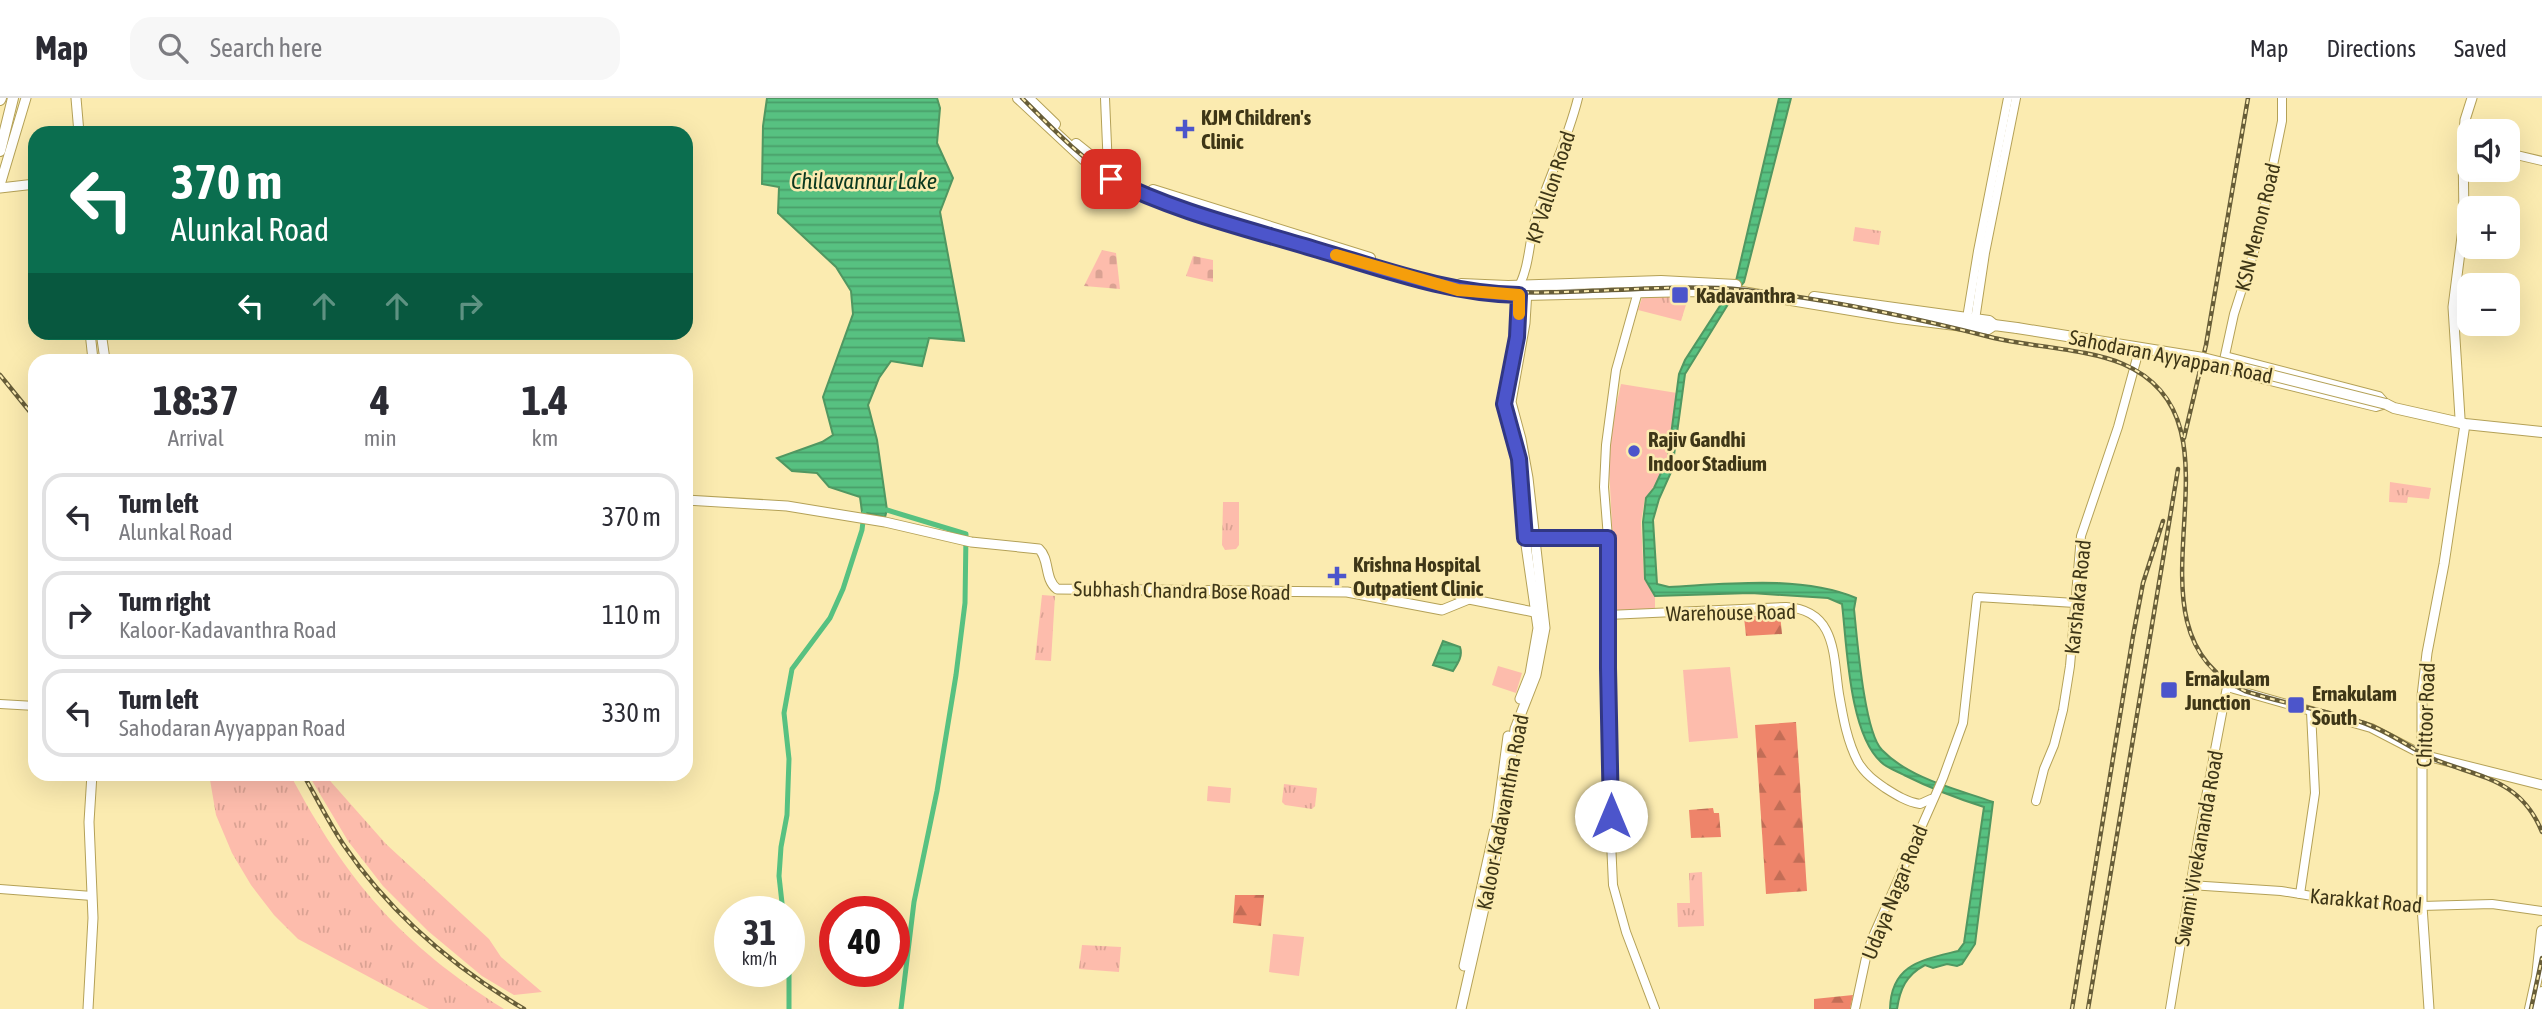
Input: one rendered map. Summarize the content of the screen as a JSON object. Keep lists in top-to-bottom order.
{
  "streets": {
    "main road": [
      "Sahodaran Ayyappan Road",
      "Subhash Chandra Bose Road",
      "Chittoor Road",
      "Kaloor-Kadavanthra Road"
    ],
    "street": [
      "KP Vallon Road",
      "KSN Menon Road",
      "Karshaka Road",
      "Warehouse Road",
      "Swami Vivekananda Road",
      "Udaya Nagar Road",
      "Karakkat Road"
    ]
  },
  "crossings": [
    ["KP Vallon Road", "Sahodaran Ayyappan Road"],
    ["KP Vallon Road", "Kaloor-Kadavanthra Road"],
    ["KSN Menon Road", "Sahodaran Ayyappan Road"],
    ["Sahodaran Ayyappan Road", "Chittoor Road"],
    ["Sahodaran Ayyappan Road", "Kaloor-Kadavanthra Road"],
    ["Subhash Chandra Bose Road", "Kaloor-Kadavanthra Road"],
    ["Karshaka Road", "Udaya Nagar Road"],
    ["Warehouse Road", "Udaya Nagar Road"],
    ["Chittoor Road", "Karakkat Road"],
    ["Swami Vivekananda Road", "Karakkat Road"]
  ],
  "water": ["Chilavannur Lake"],
  "places": {
    "health": ["KJM Children's Clinic", "Krishna Hospital Outpatient Clinic"],
    "transit": ["Kadavanthra", "Ernakulam Junction", "Ernakulam South"],
    "other": ["Rajiv Gandhi Indoor Stadium"]
  },
  "page": {
    "header": "Map",
    "search": "Search here",
    "nav": ["Map", "Directions", "Saved"],
    "map_buttons": ["+", "−"],
    "turn": ["370 m", "Alunkal Road"],
    "eta": [
      "18:37",
      "Arrival",
      "4",
      "min",
      "1.4",
      "km"
    ],
    "list": [
      {
        "name": "Turn left",
        "note": "Alunkal Road",
        "value": "370 m"
      },
      {
        "name": "Turn right",
        "note": "Kaloor-Kadavanthra Road",
        "value": "110 m"
      },
      {
        "name": "Turn left",
        "note": "Sahodaran Ayyappan Road",
        "value": "330 m"
      }
    ],
    "speed": "31 km/h",
    "limit": "40"
  }
}
